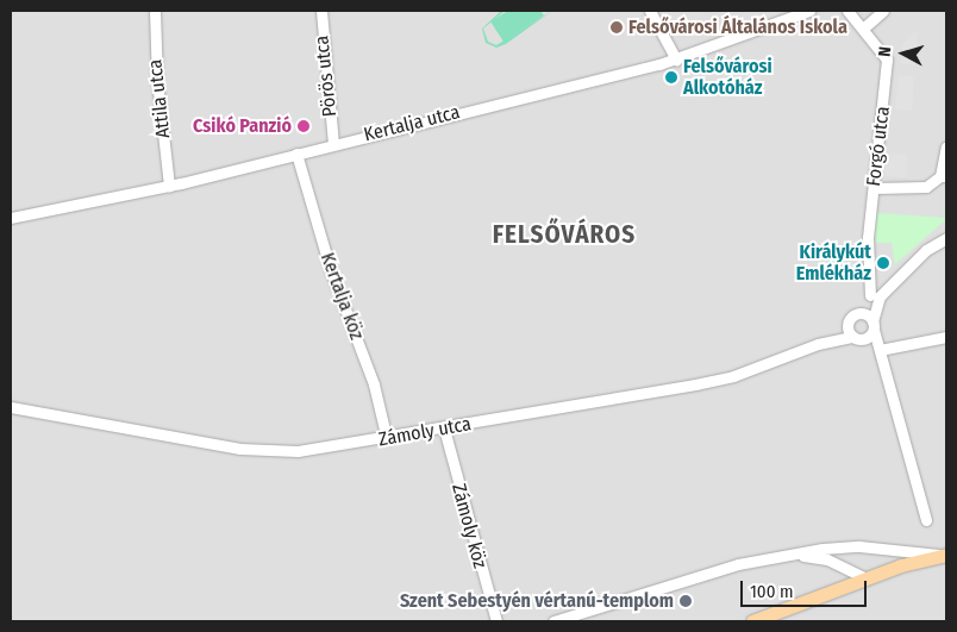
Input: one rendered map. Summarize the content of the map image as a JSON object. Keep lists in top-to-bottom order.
{
  "streets": {
    "street": [
      "Pörös utca",
      "Attila utca",
      "Kertalja utca",
      "Forgó utca",
      "Kertalja köz",
      "Zámoly utca",
      "Zámoly köz"
    ]
  },
  "crossings": [
    ["Pörös utca", "Kertalja utca"],
    ["Attila utca", "Kertalja utca"],
    ["Kertalja utca", "Kertalja köz"],
    ["Forgó utca", "Zámoly utca"],
    ["Kertalja köz", "Zámoly utca"],
    ["Zámoly utca", "Zámoly köz"]
  ],
  "districts": ["FELSŐVÁROS"],
  "places": [
    "Felsővárosi Általános Iskola",
    "Felsővárosi Alkotóház",
    "Csikó Panzió",
    "Királykút Emlékház",
    "Szent Sebestyén vértanú-templom"
  ],
  "scale_bar": "100 m",
  "north": "left"
}
